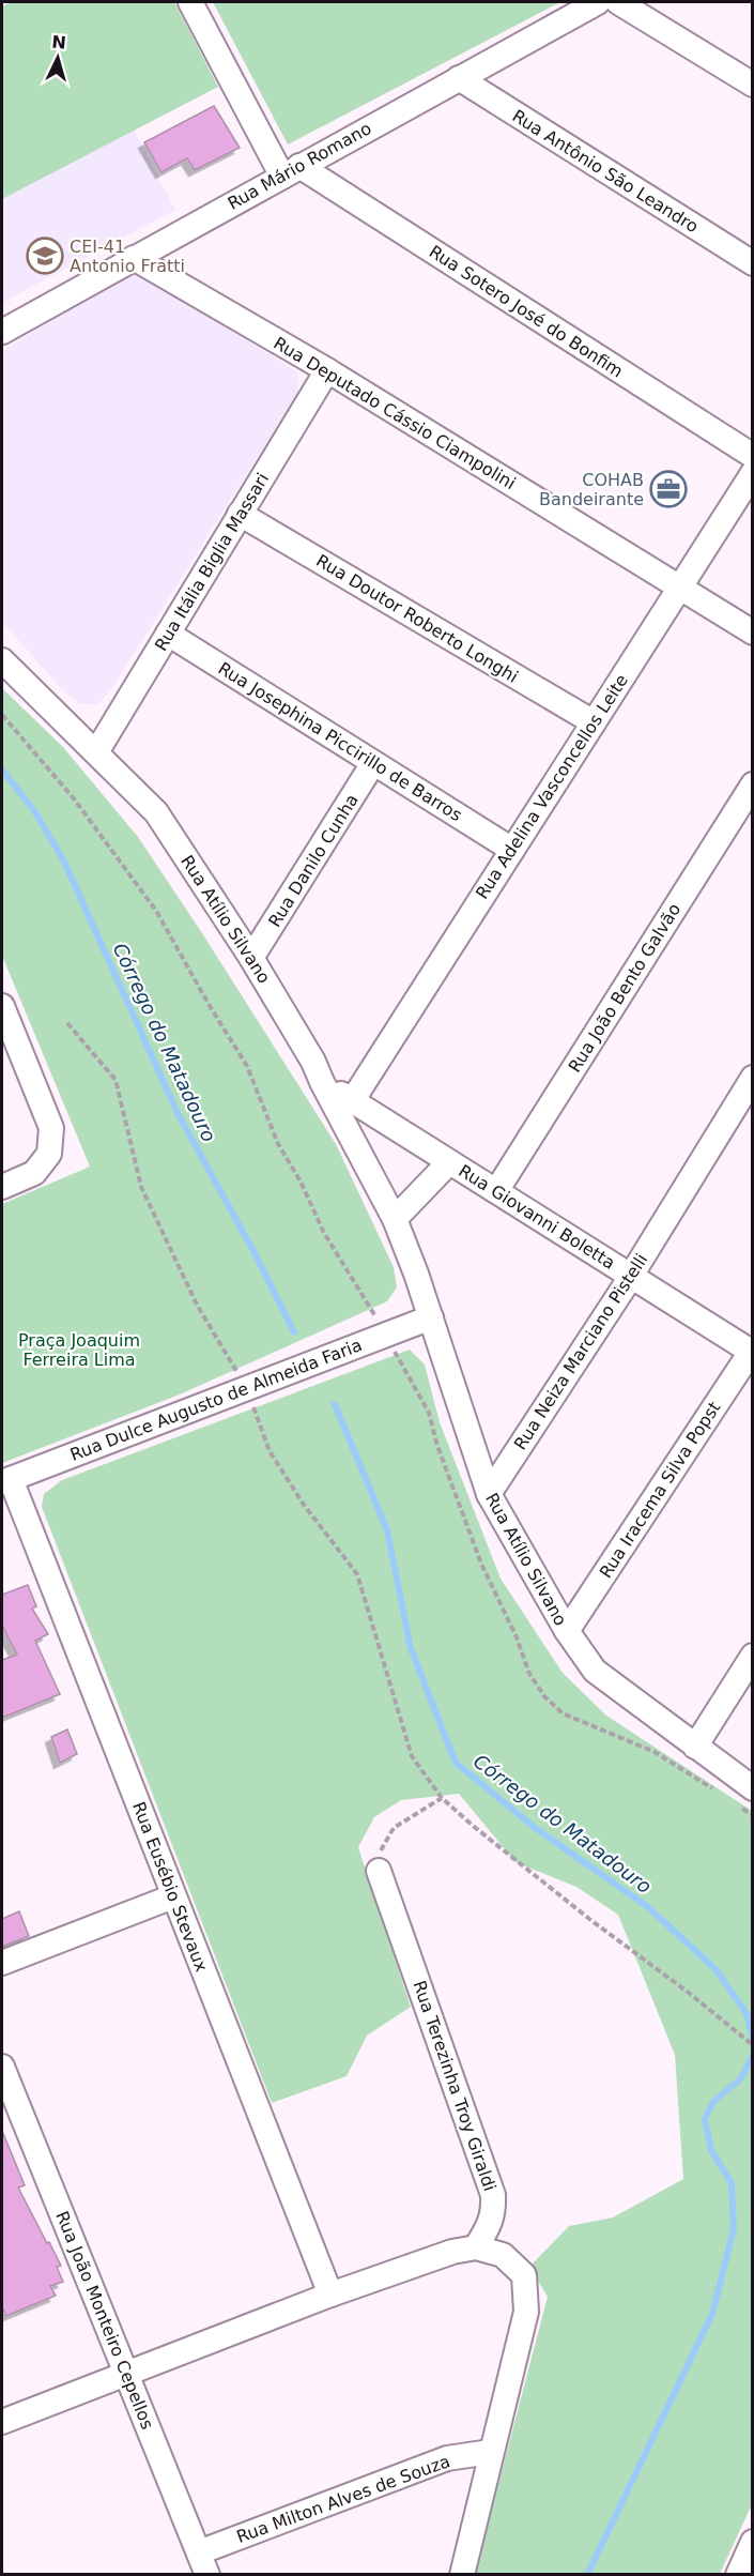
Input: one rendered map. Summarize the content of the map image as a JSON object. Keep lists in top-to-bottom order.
{
  "streets": {
    "street": [
      "Rua Mário Romano",
      "Rua Antônio São Leandro",
      "Rua Sotero José do Bonfim",
      "Rua Deputado Cássio Ciampolini",
      "Rua Itália Biglia Massari",
      "Rua Doutor Roberto Longhi",
      "Rua Josephina Piccirillo de Barros",
      "Rua Adelina Vasconcellos Leite",
      "Rua Danilo Cunha",
      "Rua Atílio Silvano",
      "Rua João Bento Galvão",
      "Rua Giovanni Boletta",
      "Rua Neiza Marciano Pistelli",
      "Rua Dulce Augusto de Almeida Faria",
      "Rua Iracema Silva Popst",
      "Rua Eusébio Stevaux",
      "Rua Terezinha Troy Giraldi",
      "Rua João Monteiro Cepellos",
      "Rua Milton Alves de Souza"
    ]
  },
  "crossings": [
    ["Rua Mário Romano", "Rua Antônio São Leandro"],
    ["Rua Mário Romano", "Rua Sotero José do Bonfim"],
    ["Rua Mário Romano", "Rua Deputado Cássio Ciampolini"],
    ["Rua Deputado Cássio Ciampolini", "Rua Itália Biglia Massari"],
    ["Rua Deputado Cássio Ciampolini", "Rua Adelina Vasconcellos Leite"],
    ["Rua Itália Biglia Massari", "Rua Doutor Roberto Longhi"],
    ["Rua Itália Biglia Massari", "Rua Josephina Piccirillo de Barros"],
    ["Rua Itália Biglia Massari", "Rua Atílio Silvano"],
    ["Rua Doutor Roberto Longhi", "Rua Adelina Vasconcellos Leite"],
    ["Rua Josephina Piccirillo de Barros", "Rua Adelina Vasconcellos Leite"],
    ["Rua Josephina Piccirillo de Barros", "Rua Danilo Cunha"],
    ["Rua Adelina Vasconcellos Leite", "Rua Giovanni Boletta"],
    ["Rua Danilo Cunha", "Rua Atílio Silvano"],
    ["Rua Atílio Silvano", "Rua Giovanni Boletta"],
    ["Rua Atílio Silvano", "Rua Neiza Marciano Pistelli"],
    ["Rua Atílio Silvano", "Rua Dulce Augusto de Almeida Faria"],
    ["Rua Atílio Silvano", "Rua Iracema Silva Popst"],
    ["Rua João Bento Galvão", "Rua Giovanni Boletta"],
    ["Rua Giovanni Boletta", "Rua Neiza Marciano Pistelli"],
    ["Rua Giovanni Boletta", "Rua Iracema Silva Popst"],
    ["Rua Dulce Augusto de Almeida Faria", "Rua Eusébio Stevaux"],
    ["Rua João Monteiro Cepellos", "Rua Milton Alves de Souza"]
  ],
  "water": ["Córrego do Matadouro"],
  "parks": ["Praça Joaquim Ferreira Lima"],
  "places": {
    "school or university": ["CEI-41 Antonio Fratti"],
    "office": ["COHAB Bandeirante"]
  },
  "north": "top"
}
